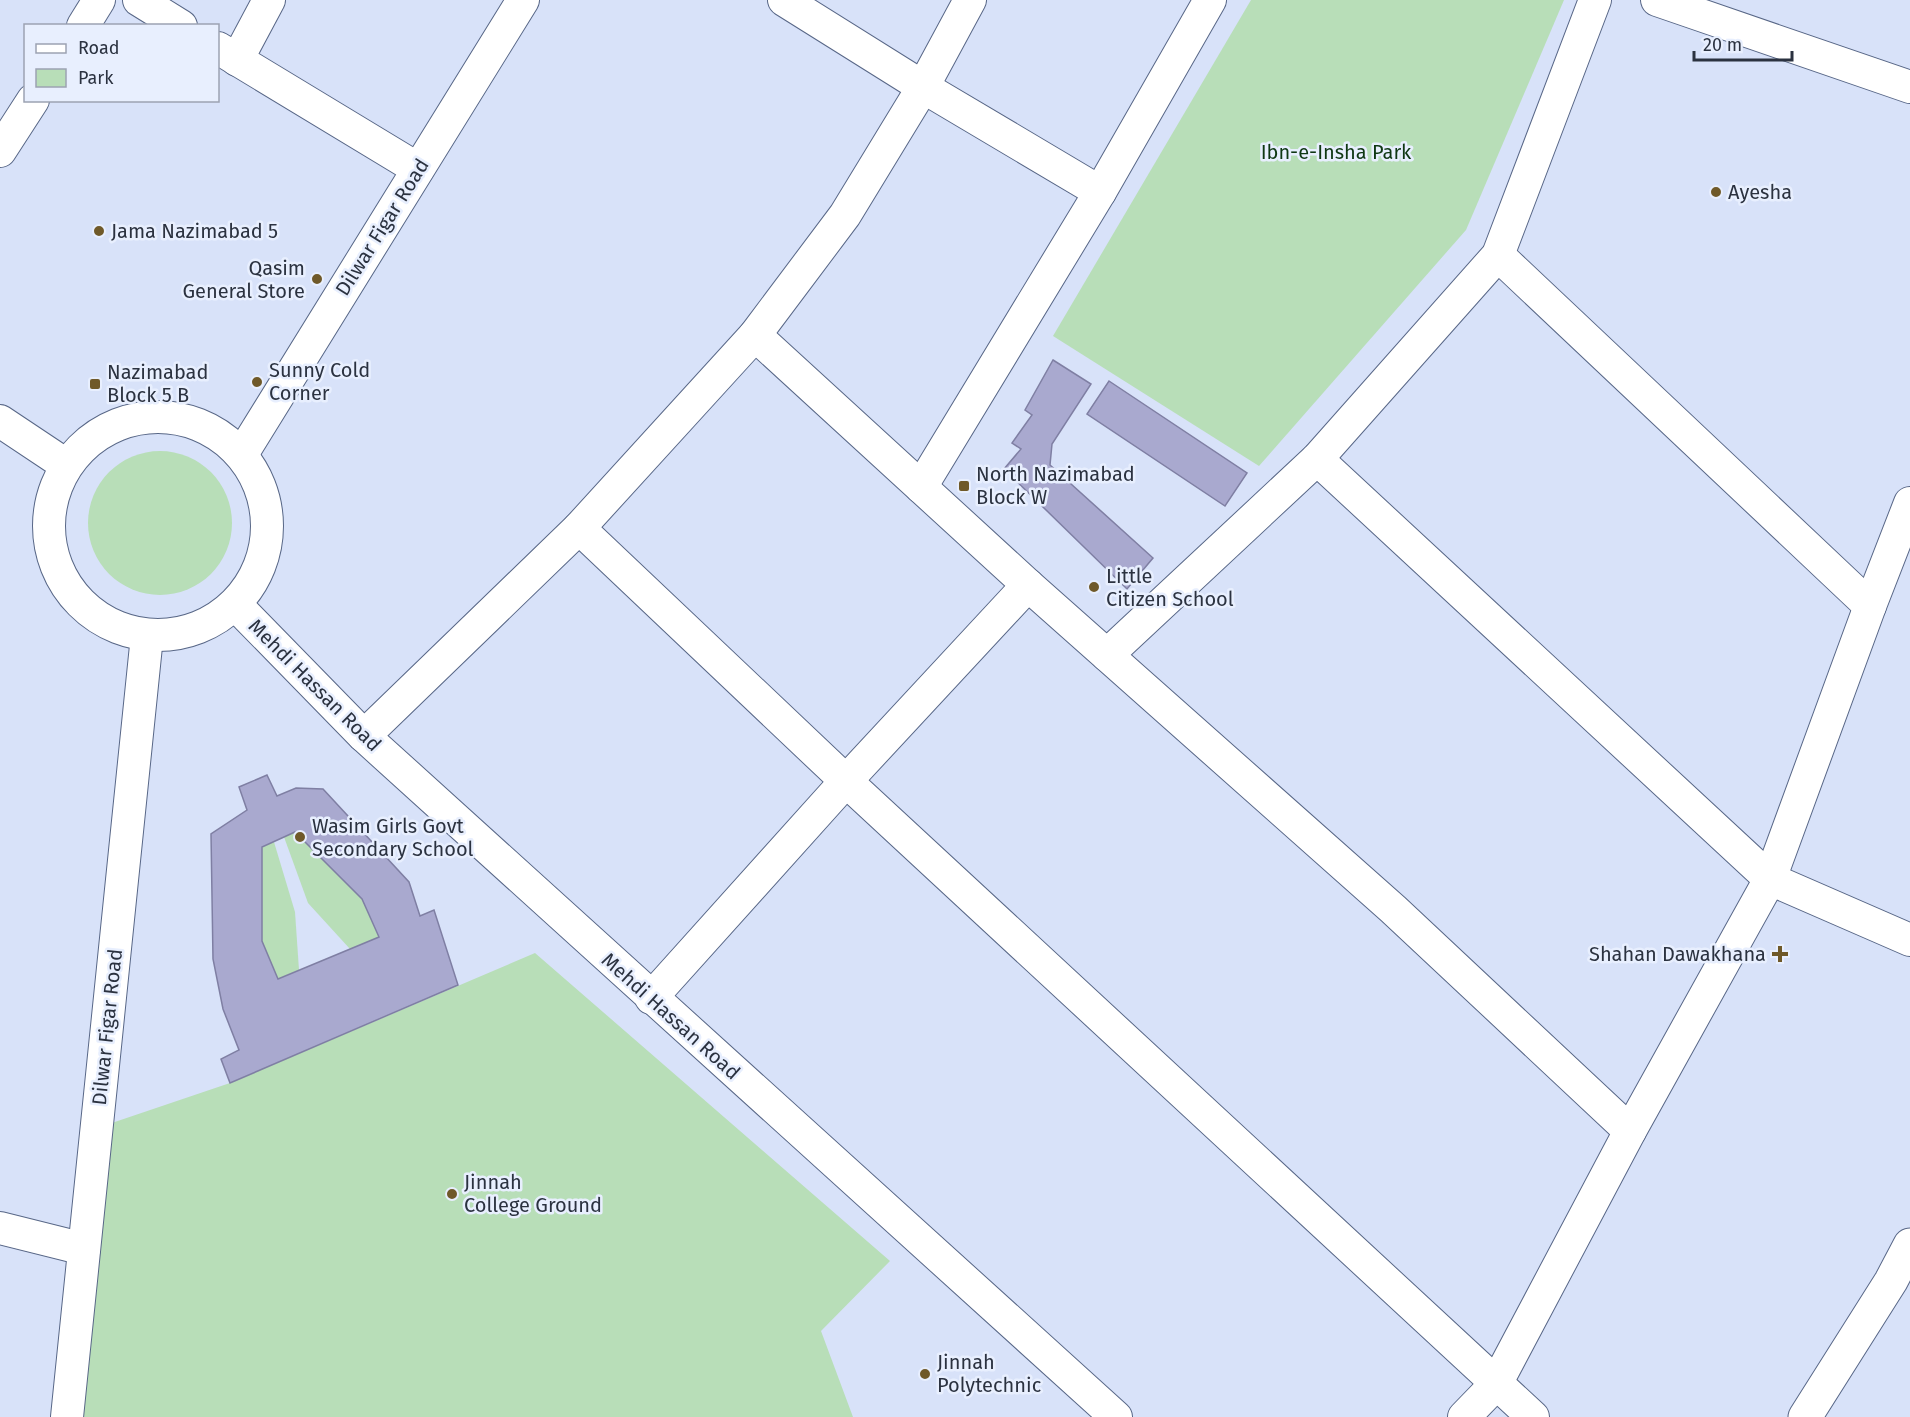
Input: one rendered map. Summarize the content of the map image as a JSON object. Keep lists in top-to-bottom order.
{
  "streets": {
    "street": ["Dilwar Figar Road", "Mehdi Hassan Road"]
  },
  "parks": ["Ibn-e-Insha Park"],
  "places": {
    "other": [
      "Ayesha",
      "Jama Nazimabad 5",
      "Qasim General Store",
      "Sunny Cold Corner",
      "Little Citizen School",
      "Wasim Girls Govt Secondary School",
      "Jinnah College Ground",
      "Jinnah Polytechnic"
    ],
    "transit": ["Nazimabad Block 5 B", "North Nazimabad Block W"],
    "health": ["Shahan Dawakhana"]
  },
  "legend": ["Road", "Park"],
  "scale_bar": "20 m"
}
